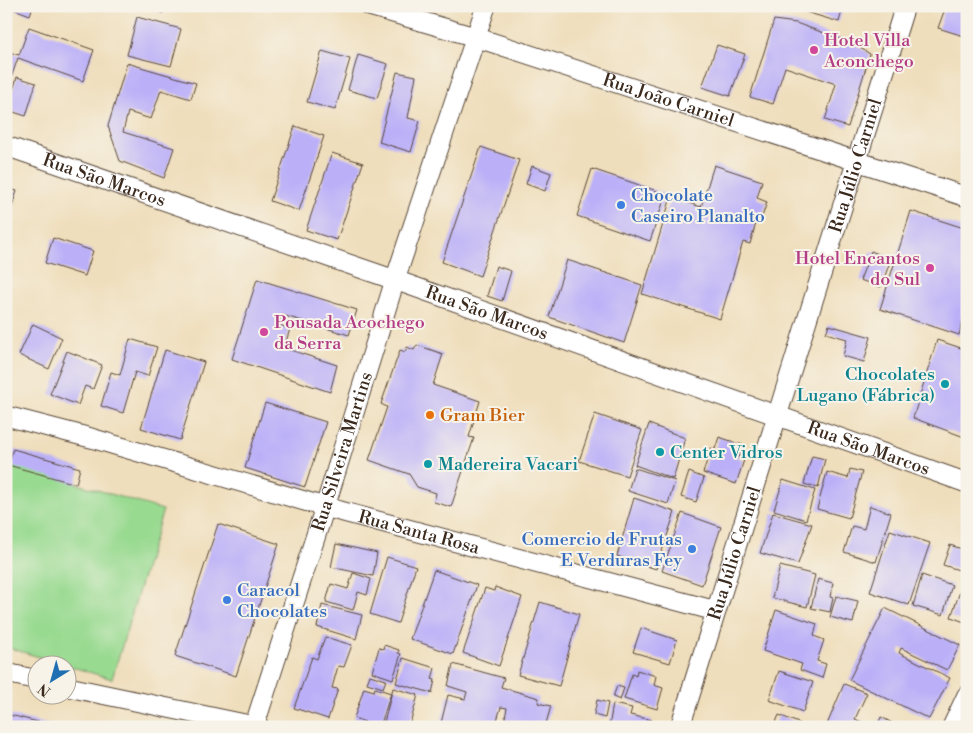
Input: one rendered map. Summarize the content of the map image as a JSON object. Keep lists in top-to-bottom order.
{
  "streets": {
    "street": [
      "Rua João Carniel",
      "Rua Júlio Carniel",
      "Rua São Marcos",
      "Rua Silveira Martins",
      "Rua Santa Rosa"
    ]
  },
  "crossings": [
    ["Rua João Carniel", "Rua Júlio Carniel"],
    ["Rua João Carniel", "Rua Silveira Martins"],
    ["Rua Júlio Carniel", "Rua São Marcos"],
    ["Rua Júlio Carniel", "Rua Santa Rosa"],
    ["Rua São Marcos", "Rua Silveira Martins"],
    ["Rua Silveira Martins", "Rua Santa Rosa"]
  ],
  "places": [
    "Hotel Villa Aconchego",
    "Chocolate Caseiro Planalto",
    "Hotel Encantos do Sul",
    "Pousada Acochego da Serra",
    "Chocolates Lugano (Fábrica)",
    "Gram Bier",
    "Center Vidros",
    "Madereira Vacari",
    "Comercio de Frutas E Verduras Fey",
    "Caracol Chocolates"
  ],
  "north": "bottom left"
}
